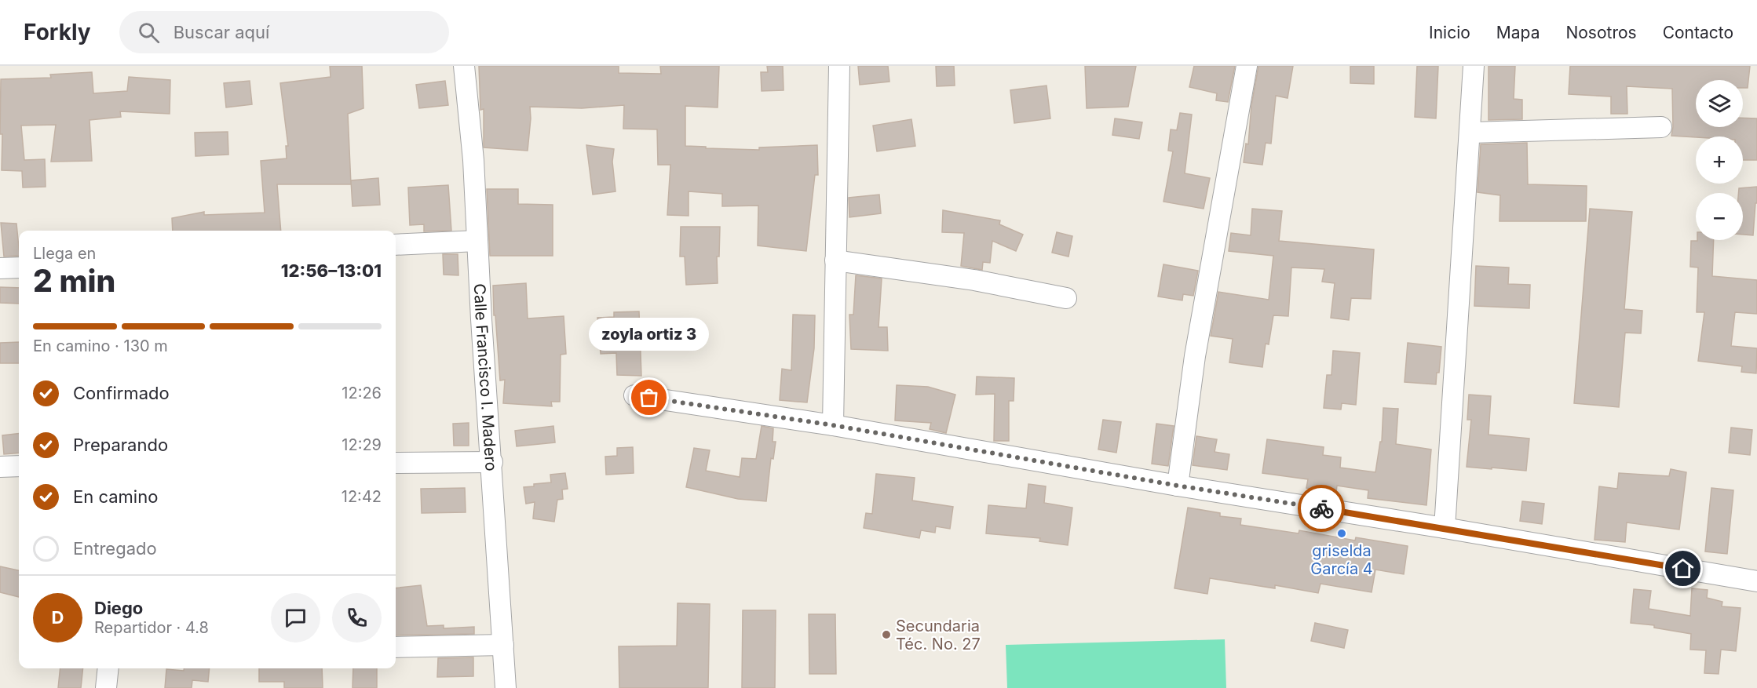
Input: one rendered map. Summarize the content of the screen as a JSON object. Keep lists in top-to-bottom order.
{
  "streets": {
    "street": ["Calle Francisco I. Madero"]
  },
  "places": ["zoyla ortiz 3", "griselda García 4", "Secundaria Téc. No. 27"],
  "page": {
    "header": "Forkly",
    "search": "Buscar aquí",
    "nav": [
      "Inicio",
      "Mapa",
      "Nosotros",
      "Contacto"
    ],
    "map_buttons": ["+", "−"],
    "heading": ["2 min", "Llega en", "12:56–13:01"],
    "panel": ["Diego", "Repartidor · 4.8"],
    "bar": "En camino · 130 m",
    "bubble": "zoyla ortiz 3",
    "list": [
      ["Confirmado", "12:26"],
      ["Preparando", "12:29"],
      ["En camino", "12:42"],
      "Entregado"
    ],
    "round": "D"
  }
}
